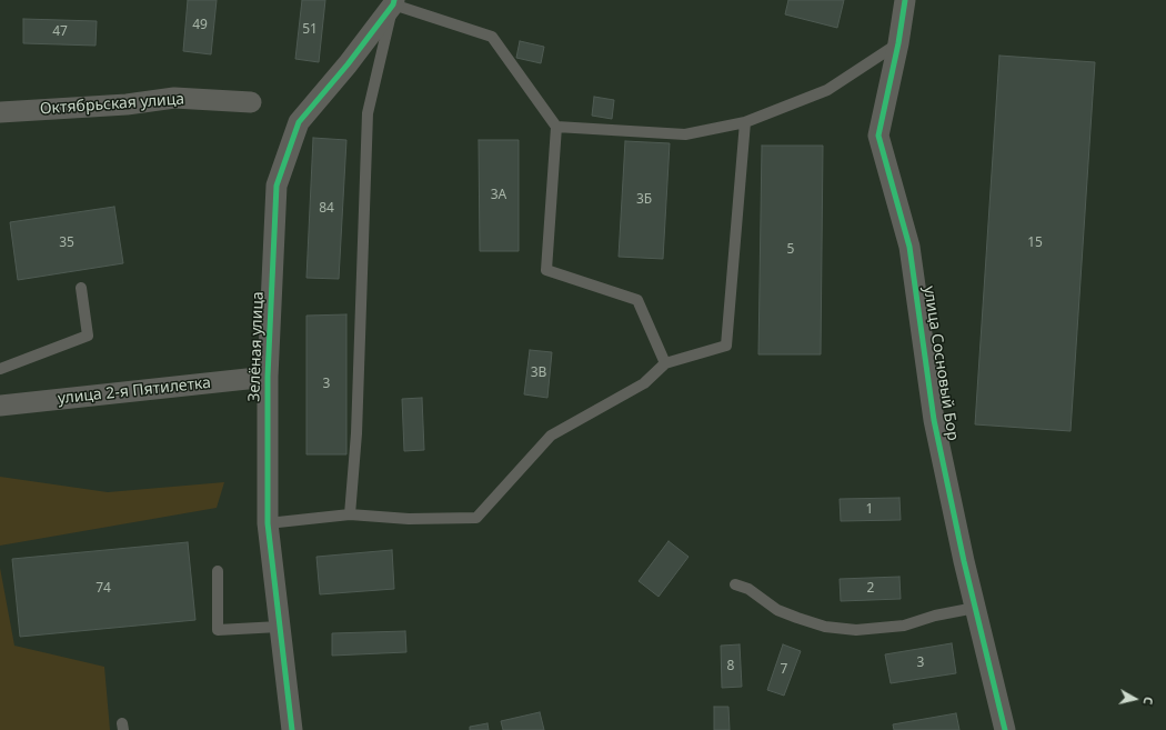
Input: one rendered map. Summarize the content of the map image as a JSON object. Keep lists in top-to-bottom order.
{
  "streets": {
    "street": [
      "Октябрьская улица",
      "Зелёная улица",
      "улица Сосновый Бор",
      "улица 2-я Пятилетка"
    ]
  },
  "crossings": [
    ["Зелёная улица", "улица 2-я Пятилетка"]
  ],
  "house_numbers": [
    "49",
    "51",
    "47",
    "3А",
    "3Б",
    "84",
    "35",
    "15",
    "5",
    "3В",
    "3",
    "1",
    "74",
    "2",
    "3",
    "8",
    "7"
  ],
  "north": "right"
}
